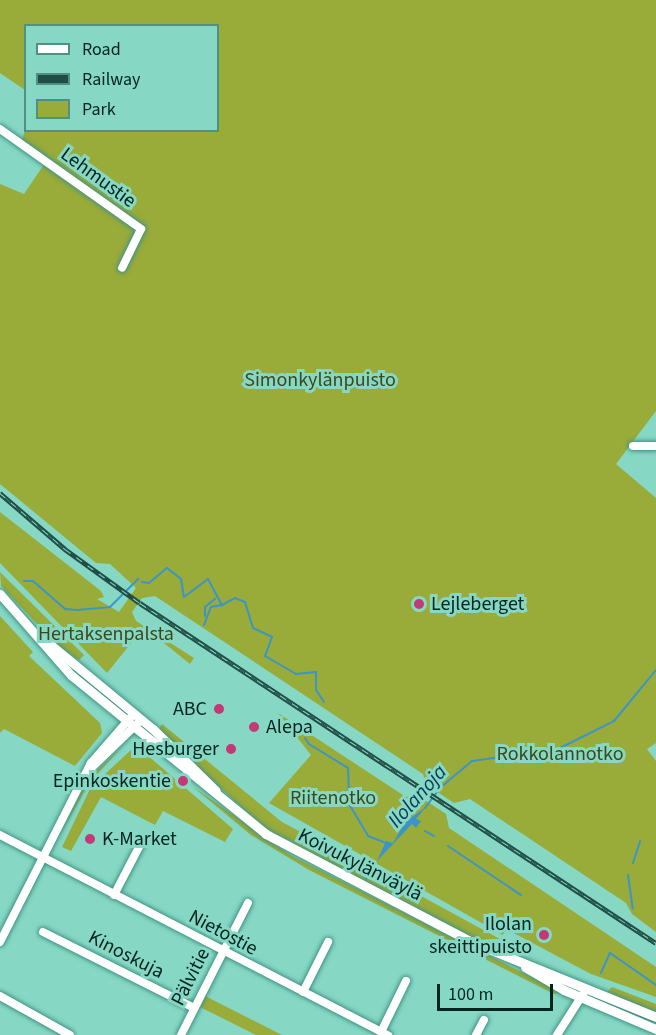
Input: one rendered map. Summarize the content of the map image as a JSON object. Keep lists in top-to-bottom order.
{
  "streets": {
    "main road": ["Koivukylänväylä"],
    "street": [
      "Lehmustie",
      "Nietostie",
      "Kinoskuja",
      "Pälvitie"
    ]
  },
  "crossings": [
    ["Nietostie", "Pälvitie"],
    ["Kinoskuja", "Pälvitie"]
  ],
  "water": ["Ilolanoja"],
  "parks": [
    "Simonkylänpuisto",
    "Hertaksenpalsta",
    "Rokkolannotko",
    "Riitenotko"
  ],
  "places": [
    "Lejleberget",
    "ABC",
    "Alepa",
    "Hesburger",
    "Epinkoskentie",
    "K-Market",
    "Ilolan skeittipuisto"
  ],
  "legend": ["Road", "Railway", "Park"],
  "scale_bar": "100 m"
}
